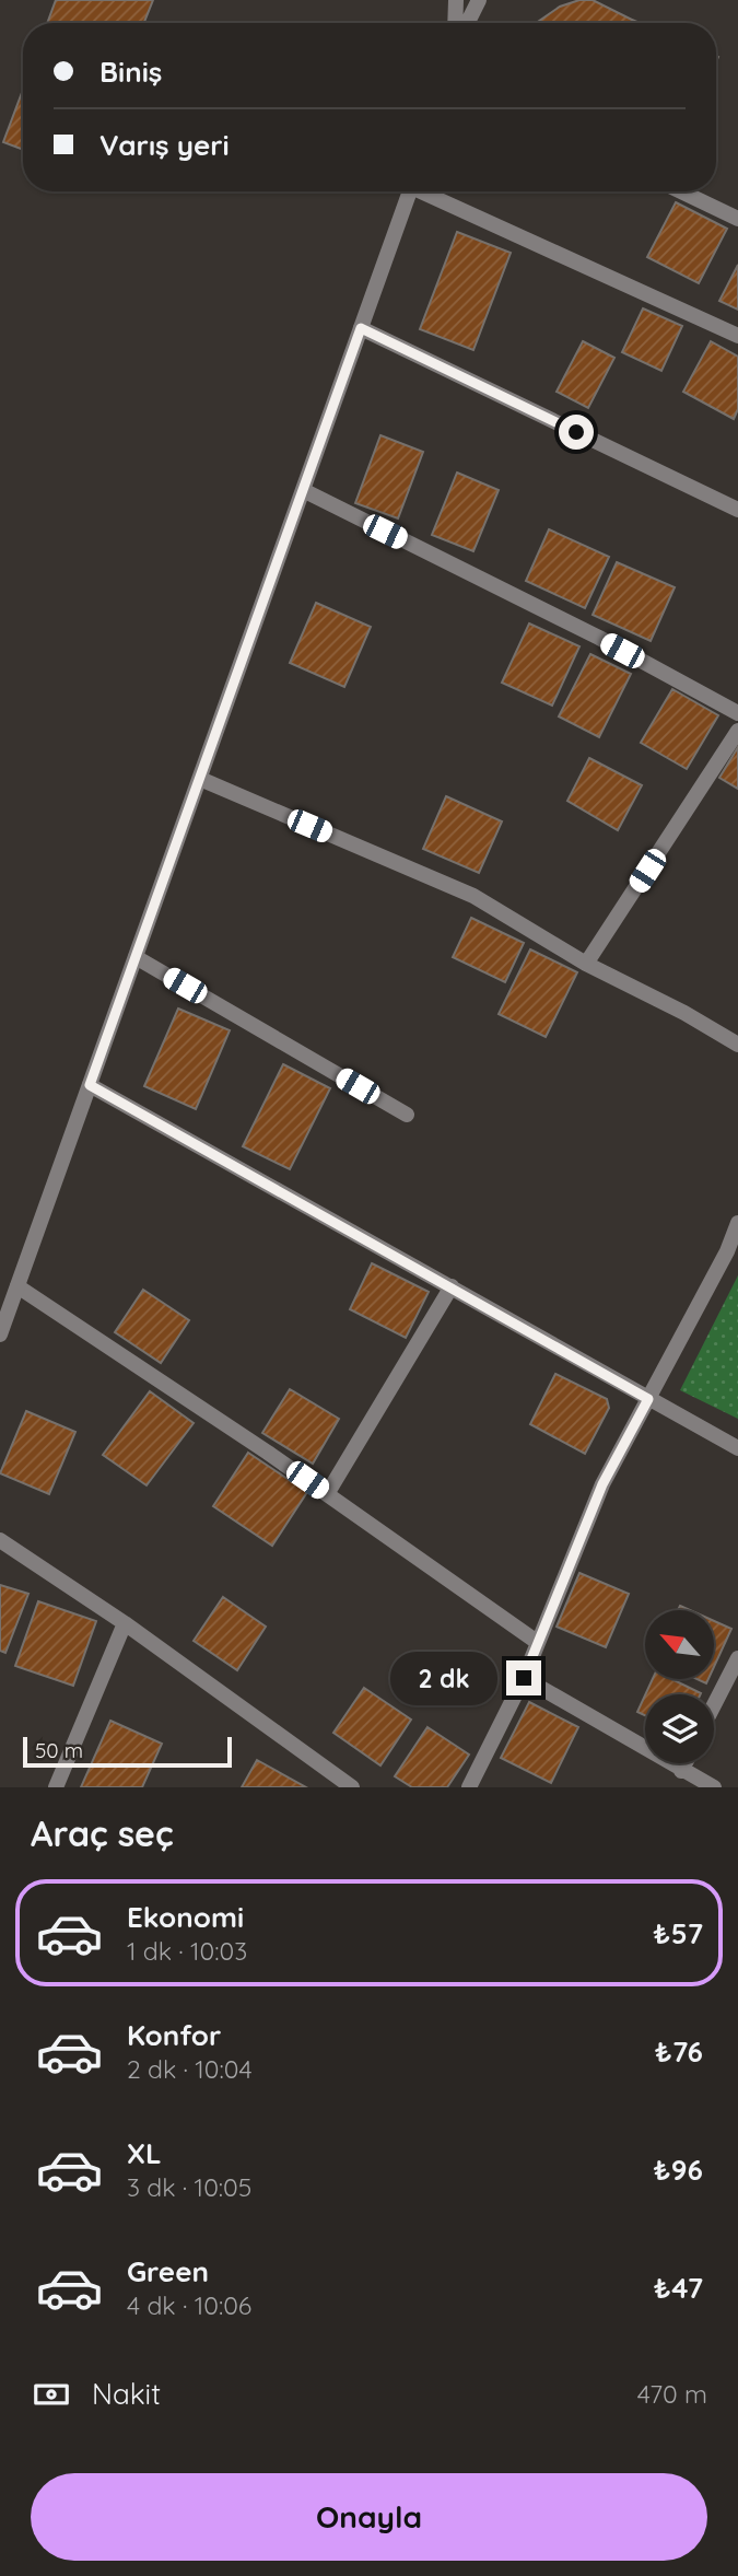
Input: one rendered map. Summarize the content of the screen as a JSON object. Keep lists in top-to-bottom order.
{
  "scale_bar": "50 m",
  "north": "top left",
  "page": {
    "banner": ["Biniş", "Varış yeri"],
    "bubble": "2 dk",
    "scale": "50 m",
    "heading": "Araç seç",
    "list": [
      {
        "name": "Ekonomi",
        "note": "1 dk · 10:03",
        "value": "₺57"
      },
      {
        "name": "Konfor",
        "note": "2 dk · 10:04",
        "value": "₺76"
      },
      {
        "name": "XL",
        "note": "3 dk · 10:05",
        "value": "₺96"
      },
      {
        "name": "Green",
        "note": "4 dk · 10:06",
        "value": "₺47"
      }
    ],
    "pay": ["Nakit", "470 m"],
    "buttons": "Onayla"
  }
}
